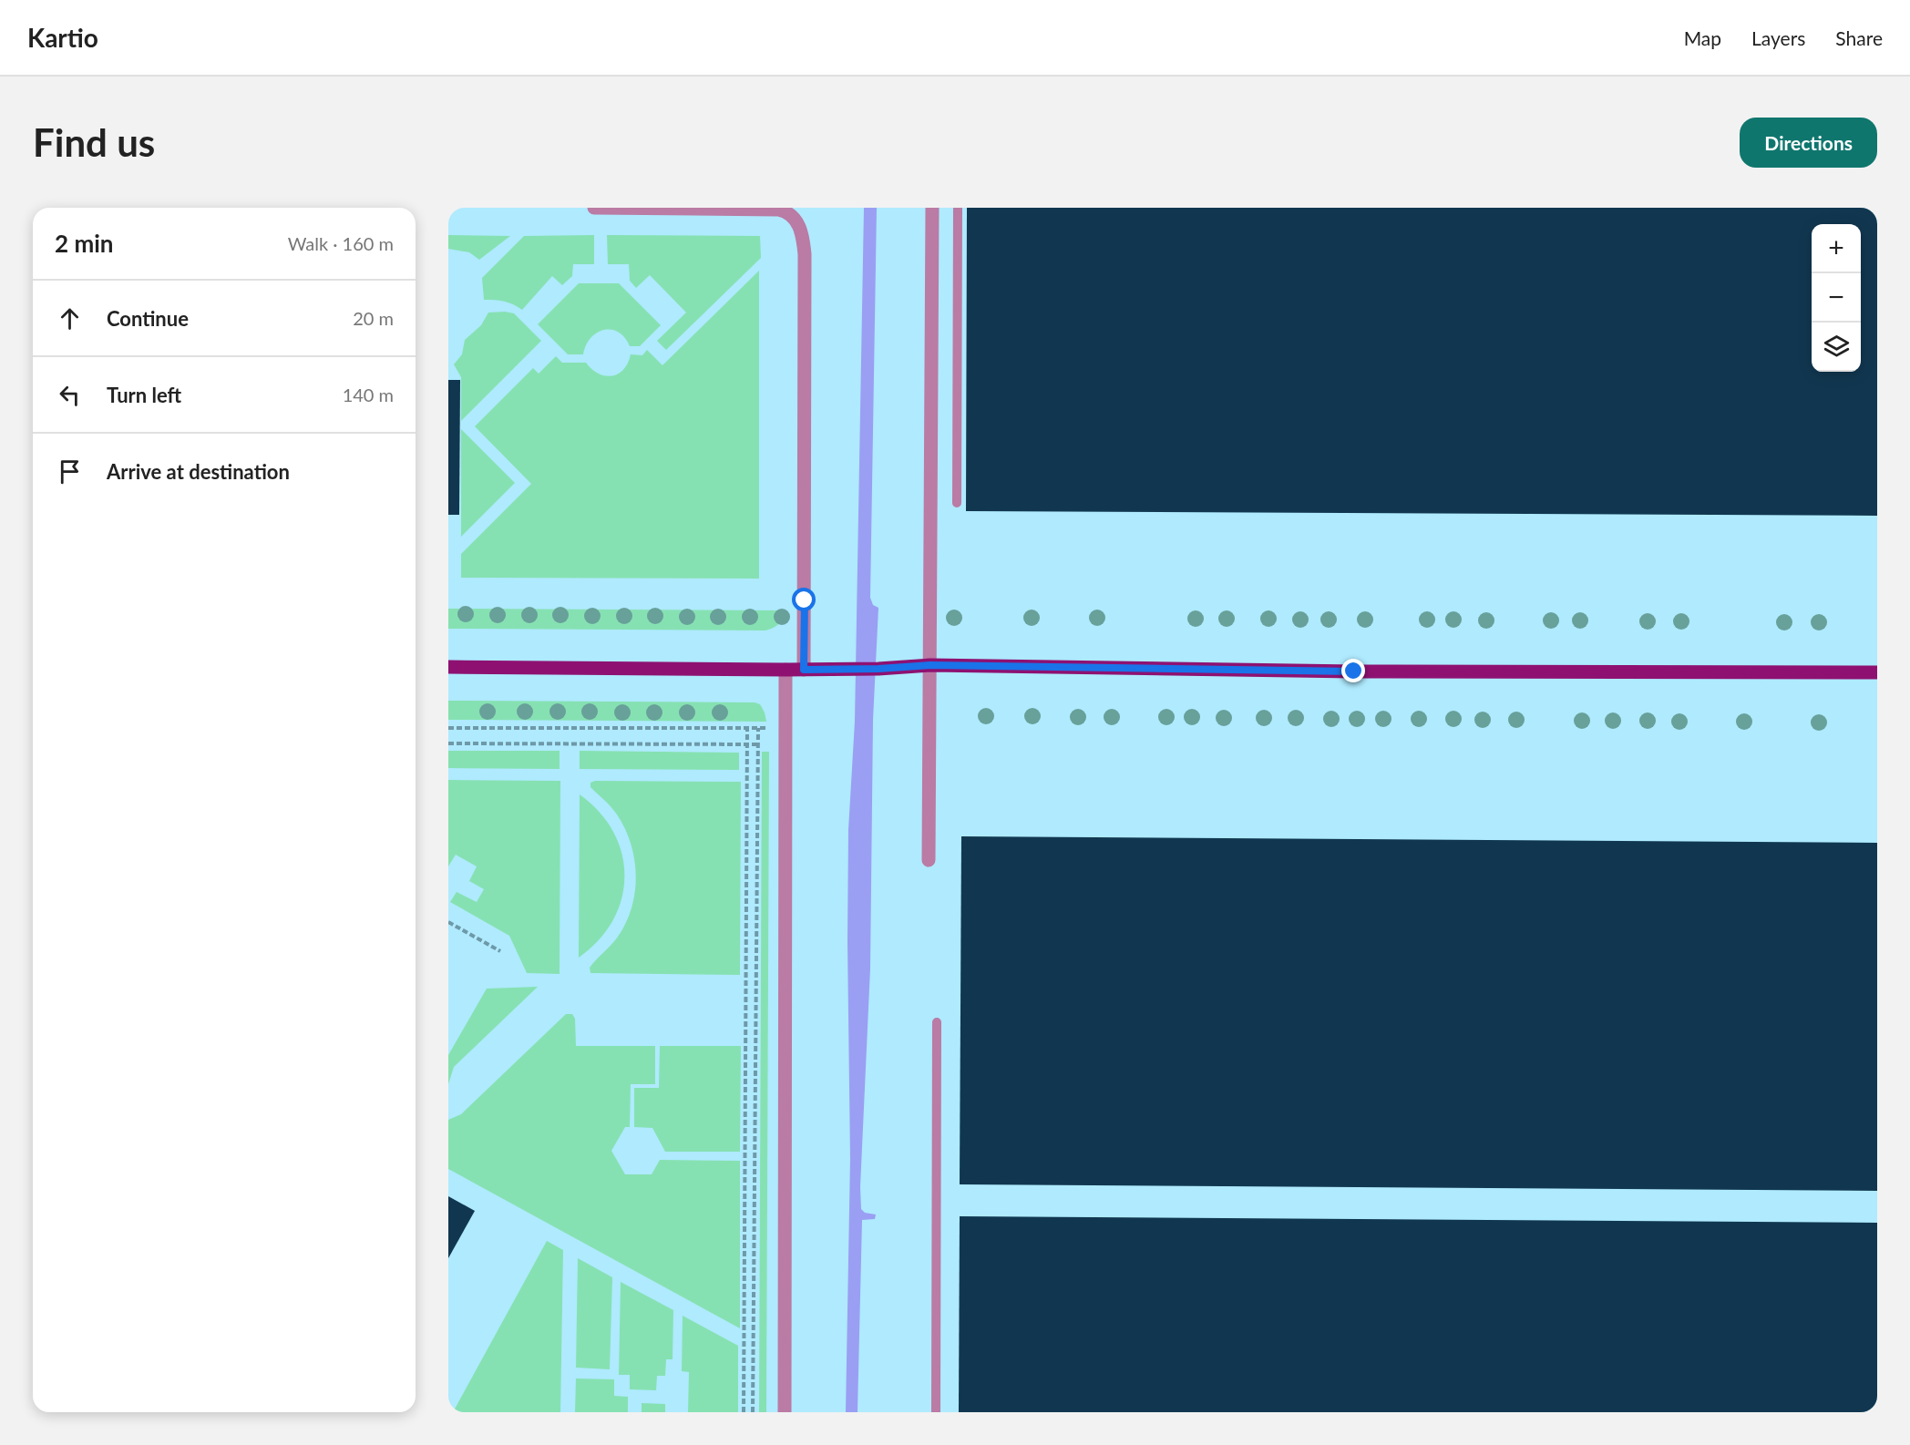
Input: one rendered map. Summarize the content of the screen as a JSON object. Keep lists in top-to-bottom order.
{
  "page": {
    "header": "Kartio",
    "nav": ["Map", "Layers", "Share"],
    "buttons": "Directions",
    "title": "Find us",
    "heading": ["2 min", "Walk · 160 m"],
    "map_buttons": ["+", "−"],
    "list": [
      ["Continue", "20 m"],
      ["Turn left", "140 m"],
      "Arrive at destination"
    ]
  }
}
